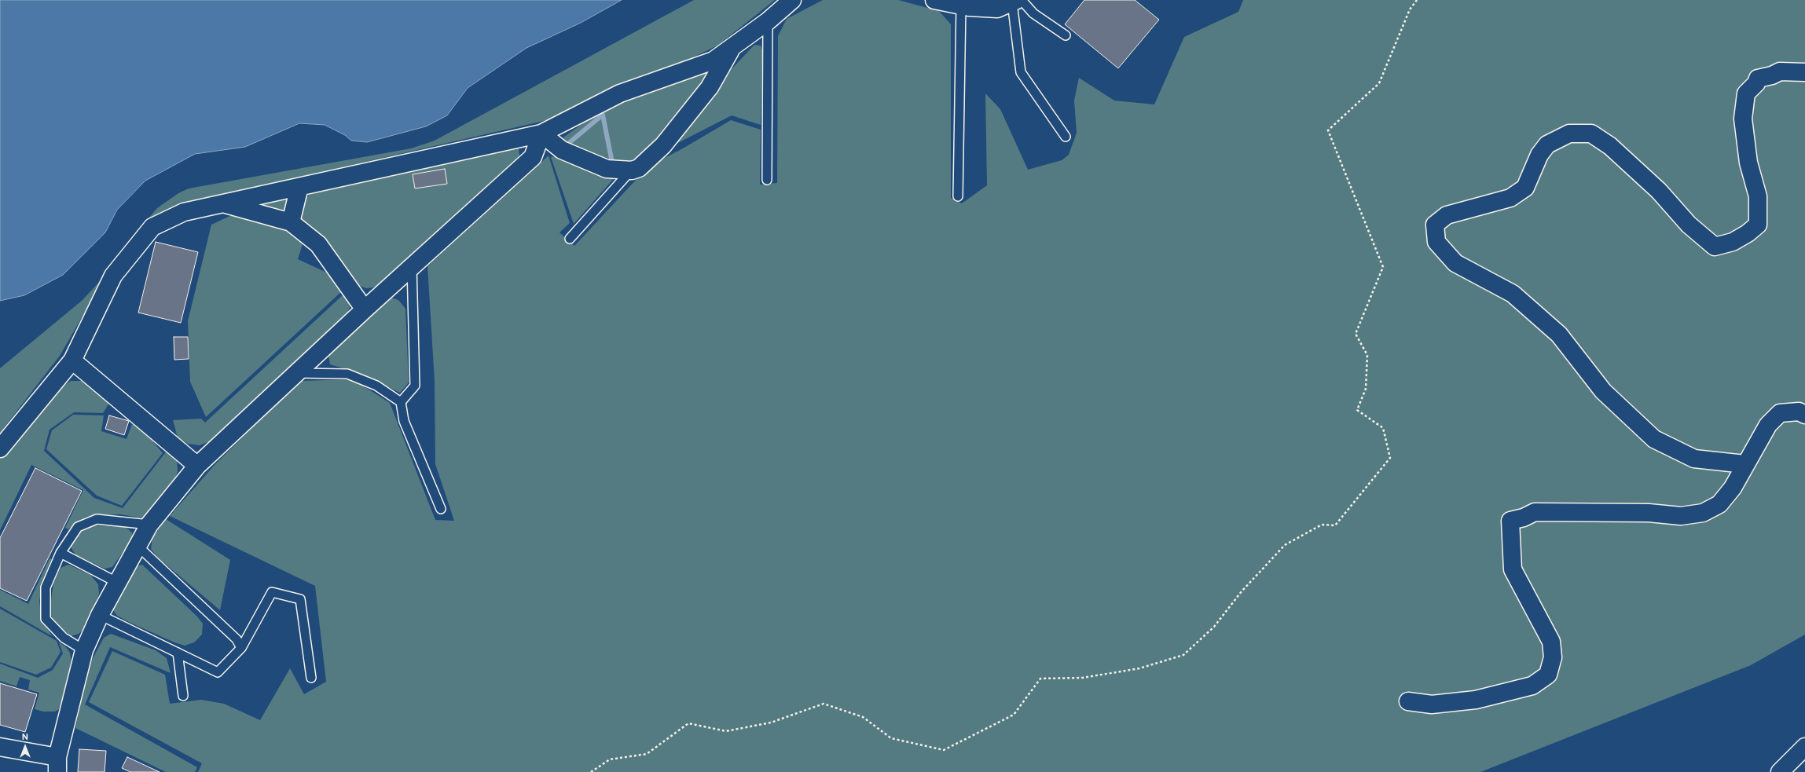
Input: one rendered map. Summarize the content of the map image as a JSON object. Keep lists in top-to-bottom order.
{
  "north": "top"
}
